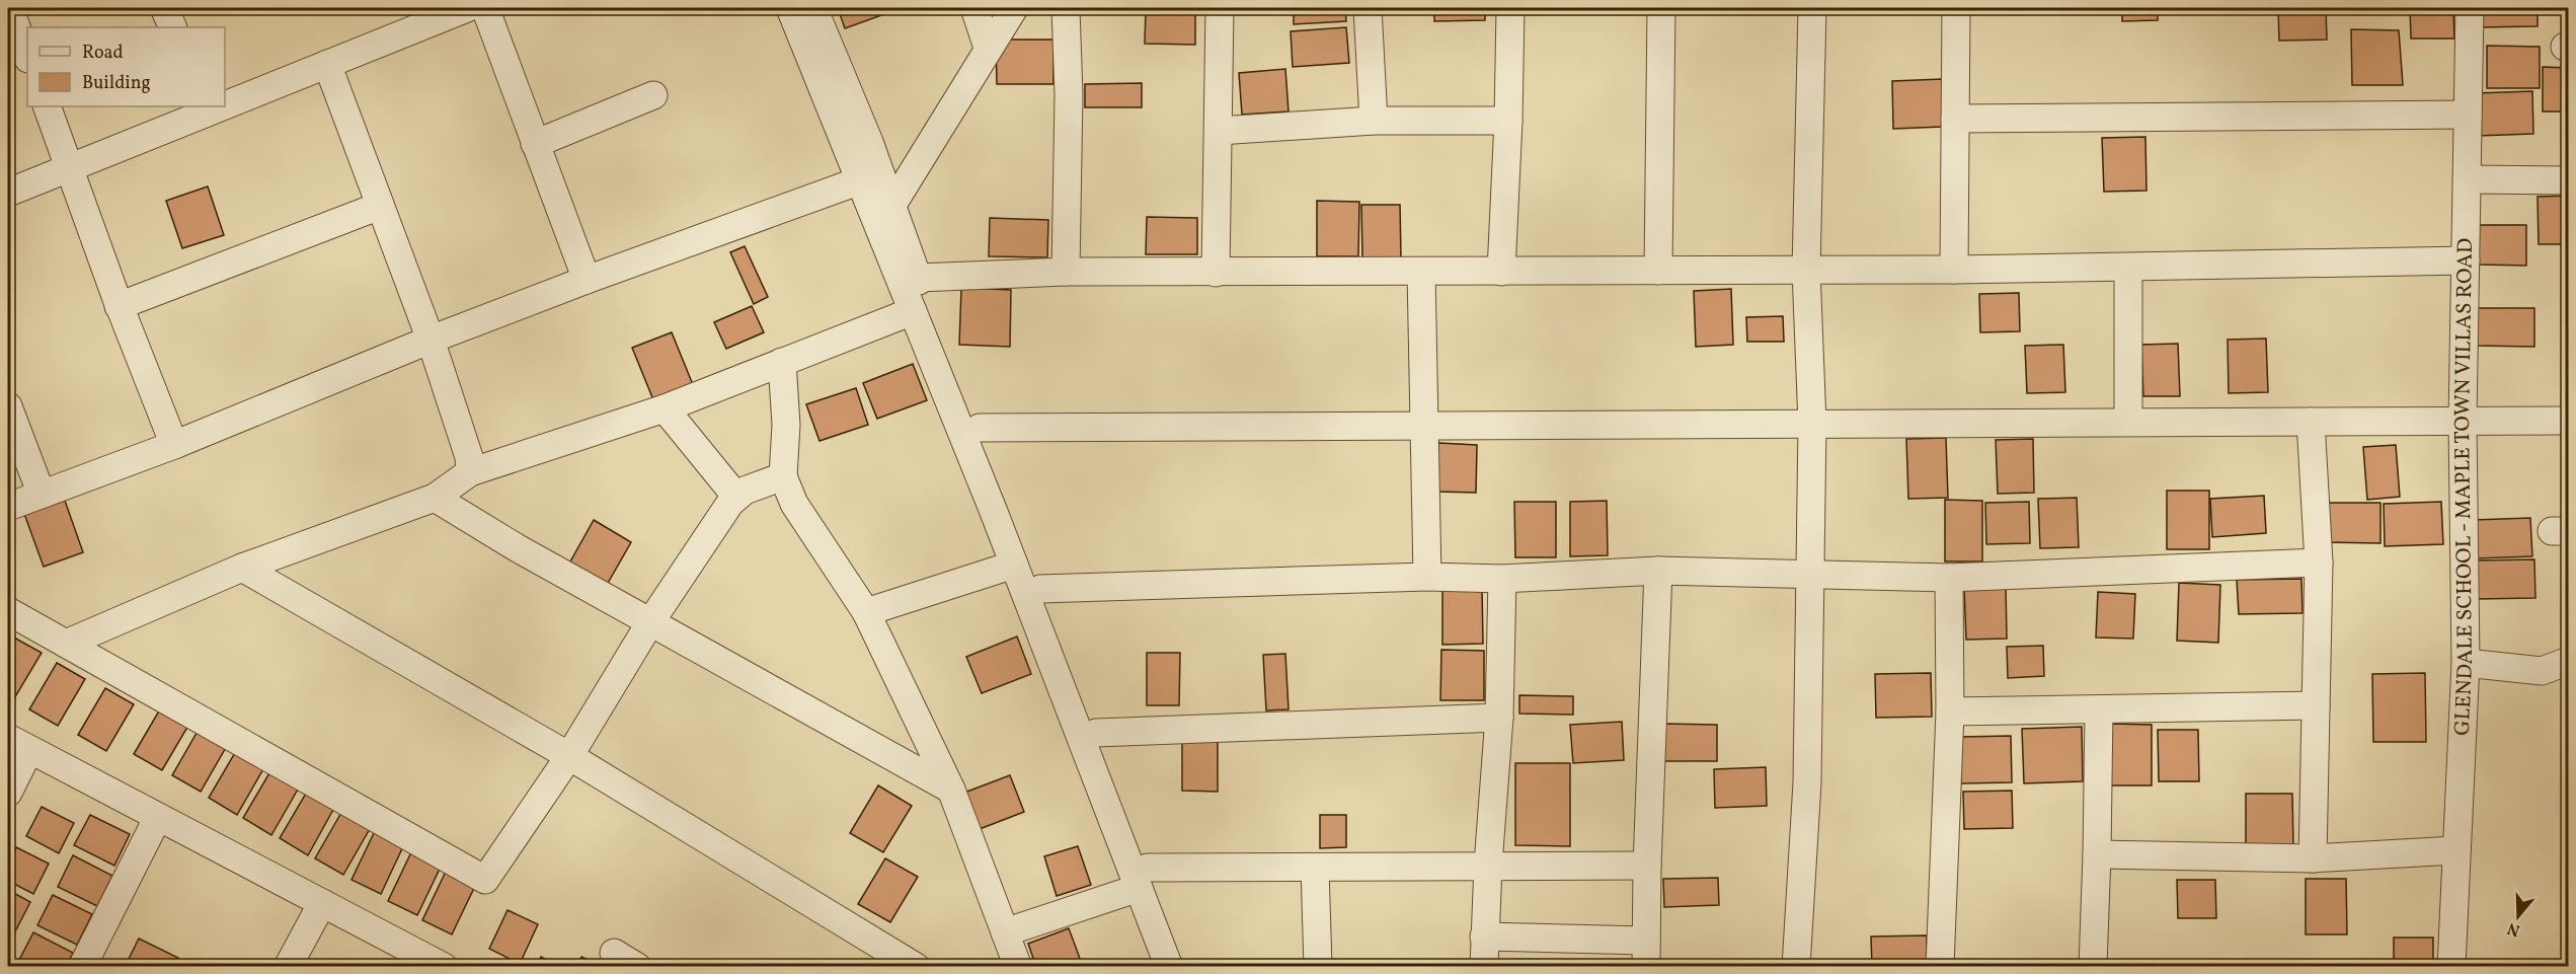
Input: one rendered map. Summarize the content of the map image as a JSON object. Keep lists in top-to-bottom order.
{
  "streets": {
    "street": ["GLENDALE SCHOOL - MAPLE TOWN VILLAS ROAD"]
  },
  "legend": ["Road", "Building"],
  "north": "bottom"
}
